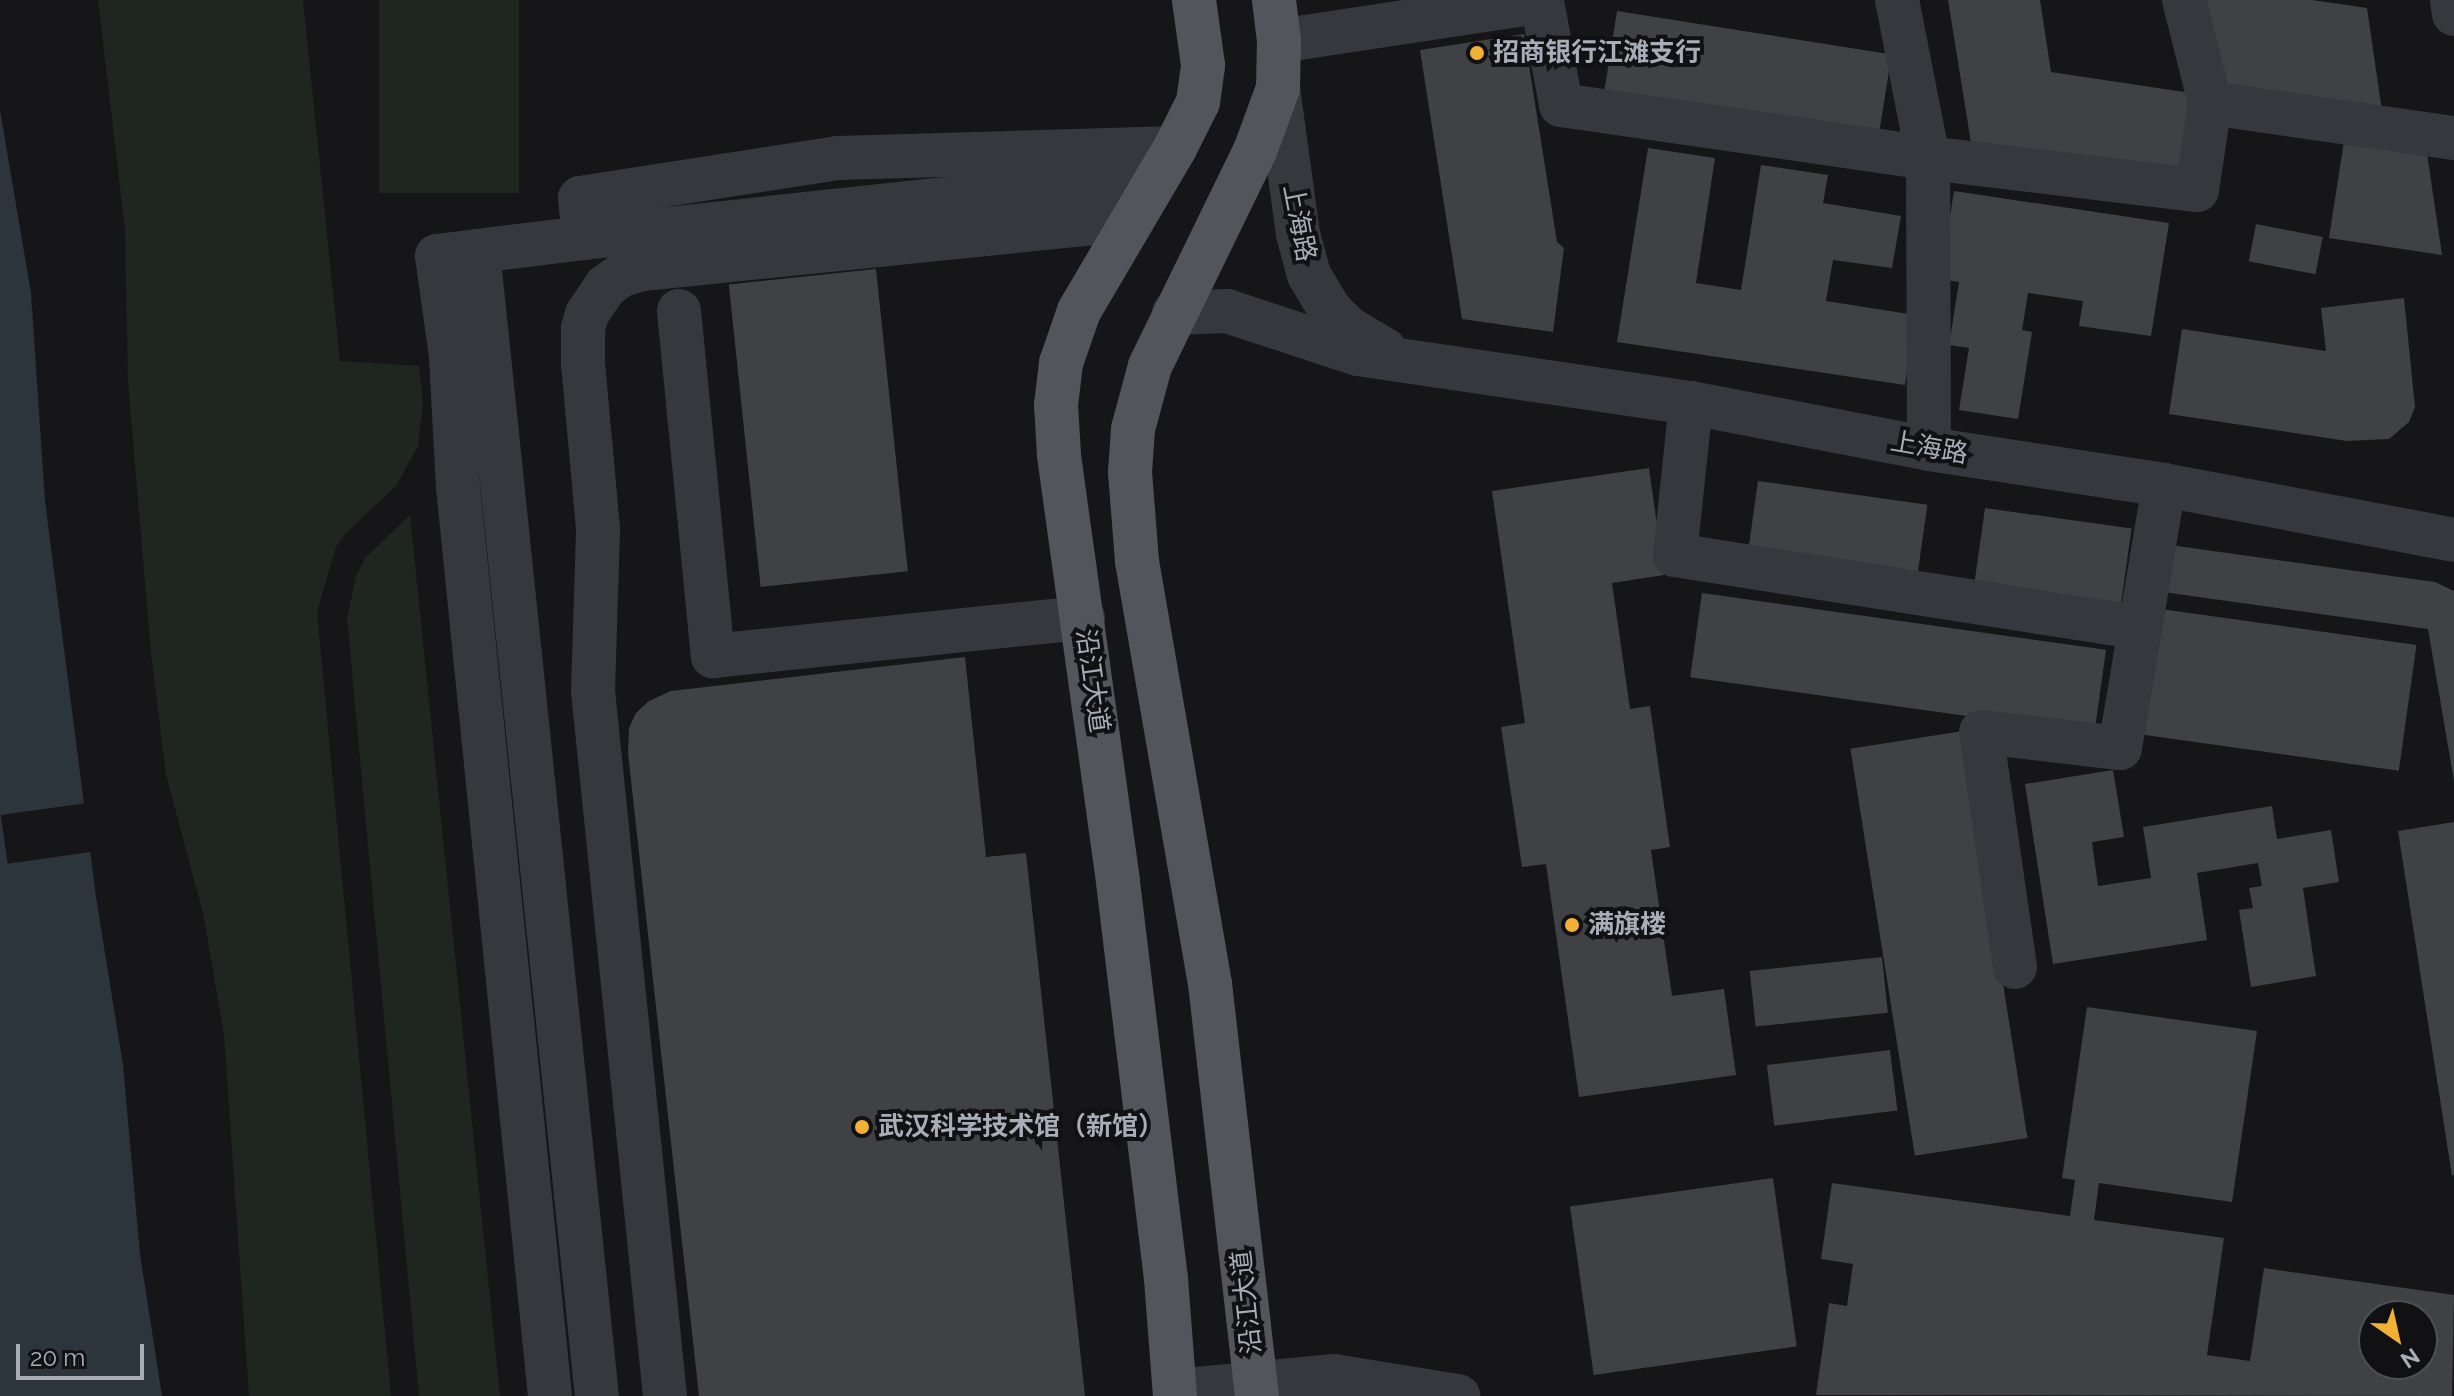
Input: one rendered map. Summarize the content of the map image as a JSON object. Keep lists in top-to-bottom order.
{
  "streets": {
    "main road": ["沿江大道"],
    "street": ["上海路"]
  },
  "crossings": [
    ["上海路", "沿江大道"]
  ],
  "places": ["招商银行江滩支行", "满旗楼", "武汉科学技术馆（新馆）"],
  "scale_bar": "20 m",
  "north": "bottom right"
}
